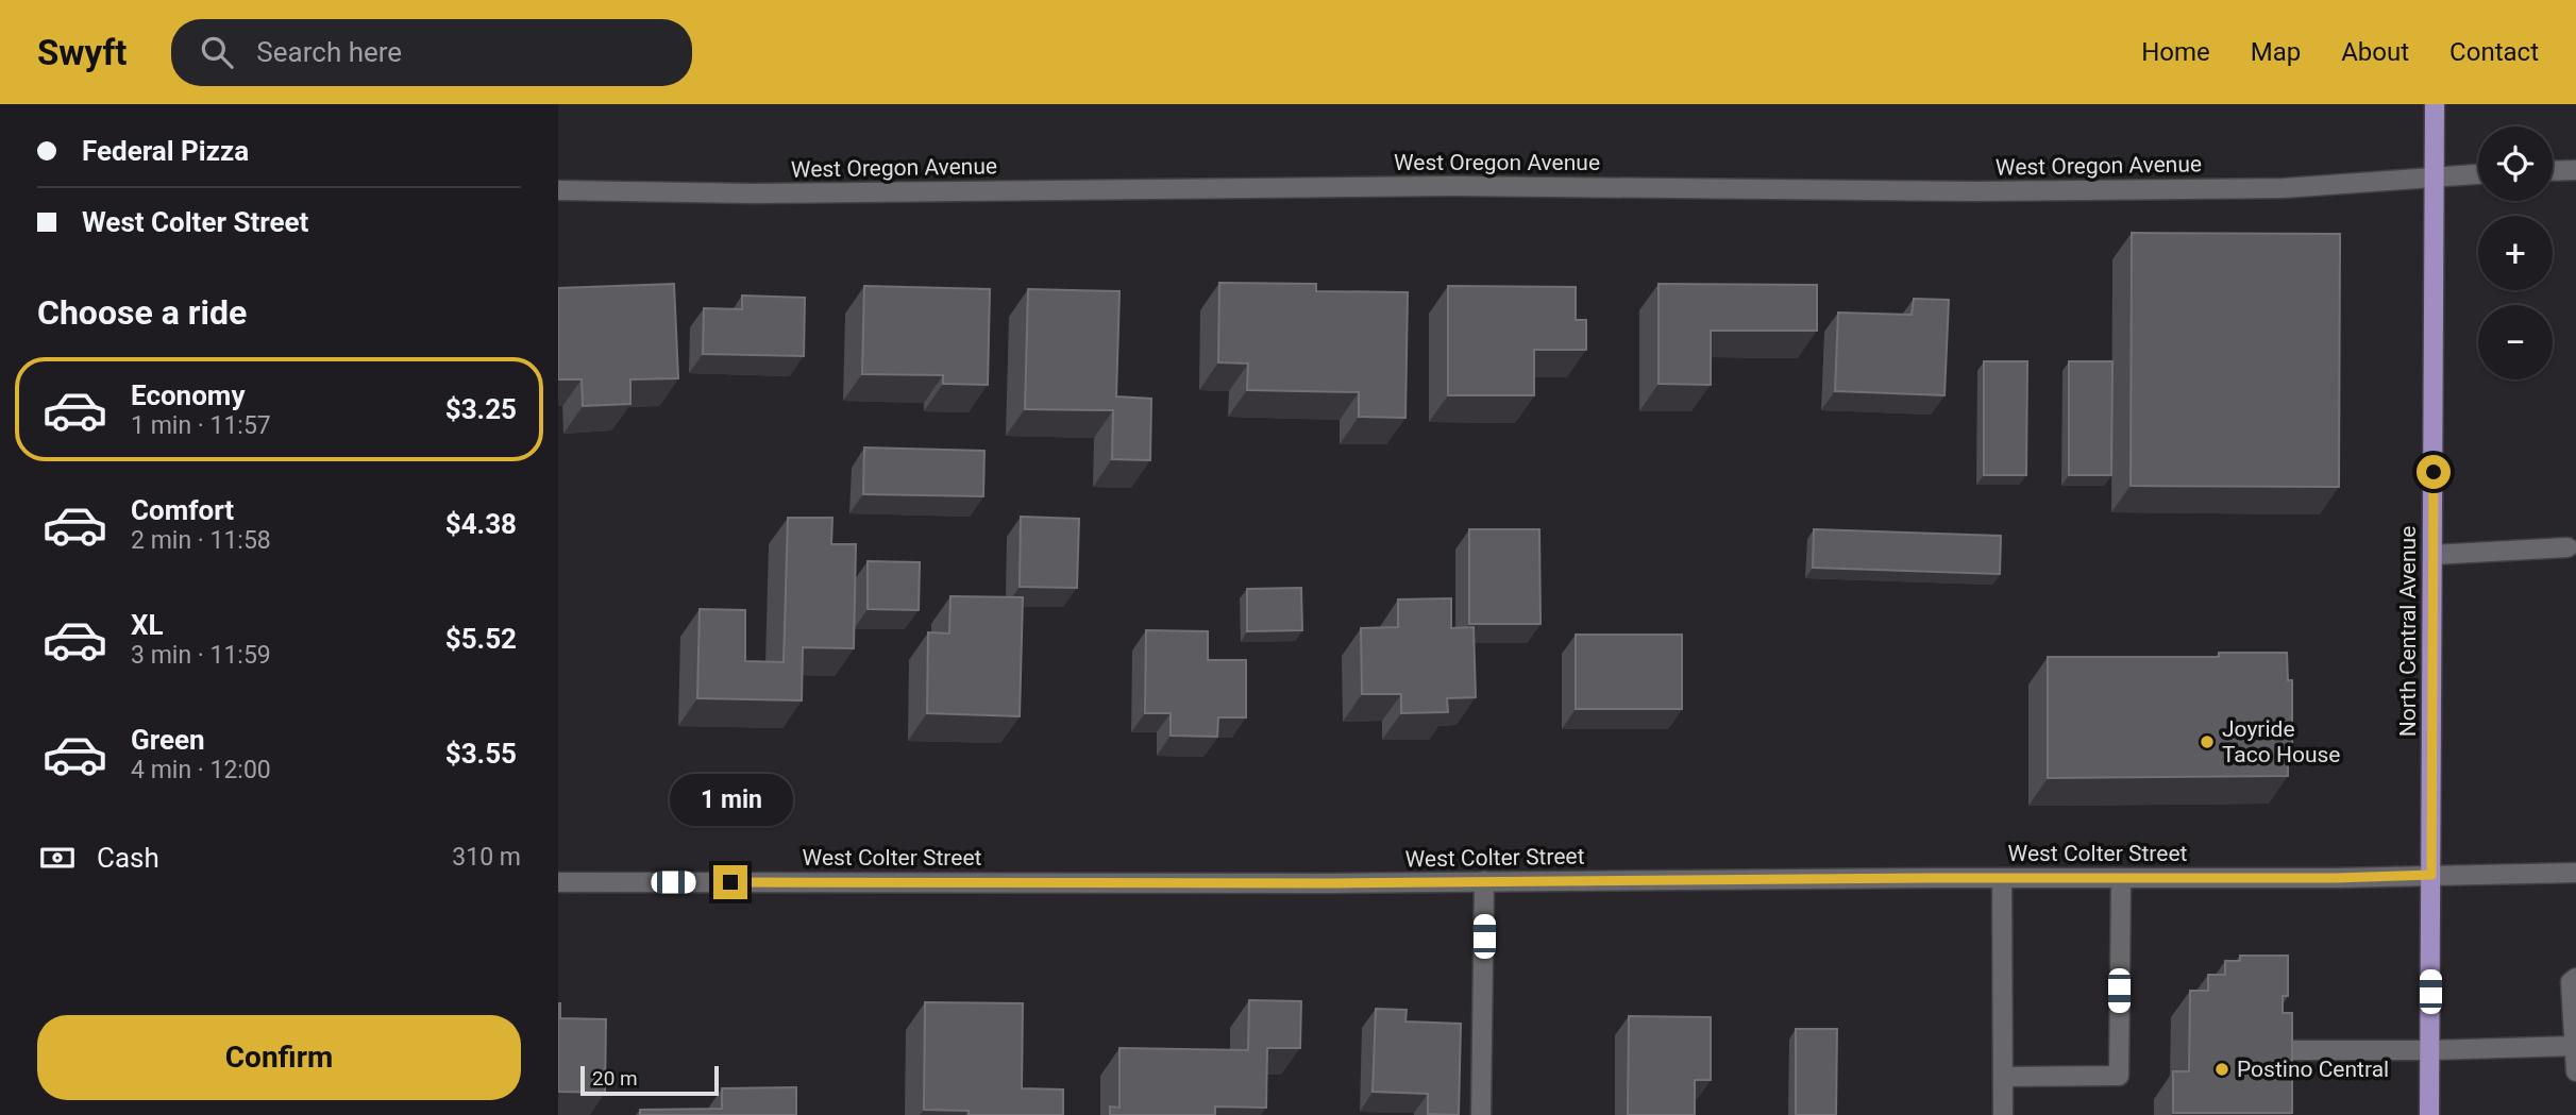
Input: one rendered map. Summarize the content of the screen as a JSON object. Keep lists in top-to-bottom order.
{
  "streets": {
    "main road": ["North Central Avenue"],
    "street": ["West Oregon Avenue", "West Colter Street"]
  },
  "crossings": [
    ["West Oregon Avenue", "North Central Avenue"],
    ["North Central Avenue", "West Colter Street"]
  ],
  "places": ["Joyride Taco House", "Postino Central"],
  "scale_bar": "20 m",
  "page": {
    "header": "Swyft",
    "search": "Search here",
    "nav": [
      "Home",
      "Map",
      "About",
      "Contact"
    ],
    "banner": ["Federal Pizza", "West Colter Street"],
    "map_buttons": ["+", "−"],
    "heading": "Choose a ride",
    "list": [
      {
        "name": "Economy",
        "note": "1 min · 11:57",
        "value": "$3.25"
      },
      {
        "name": "Comfort",
        "note": "2 min · 11:58",
        "value": "$4.38"
      },
      {
        "name": "XL",
        "note": "3 min · 11:59",
        "value": "$5.52"
      },
      {
        "name": "Green",
        "note": "4 min · 12:00",
        "value": "$3.55"
      }
    ],
    "bubble": "1 min",
    "pay": ["Cash", "310 m"],
    "buttons": "Confirm",
    "scale": "20 m"
  }
}
